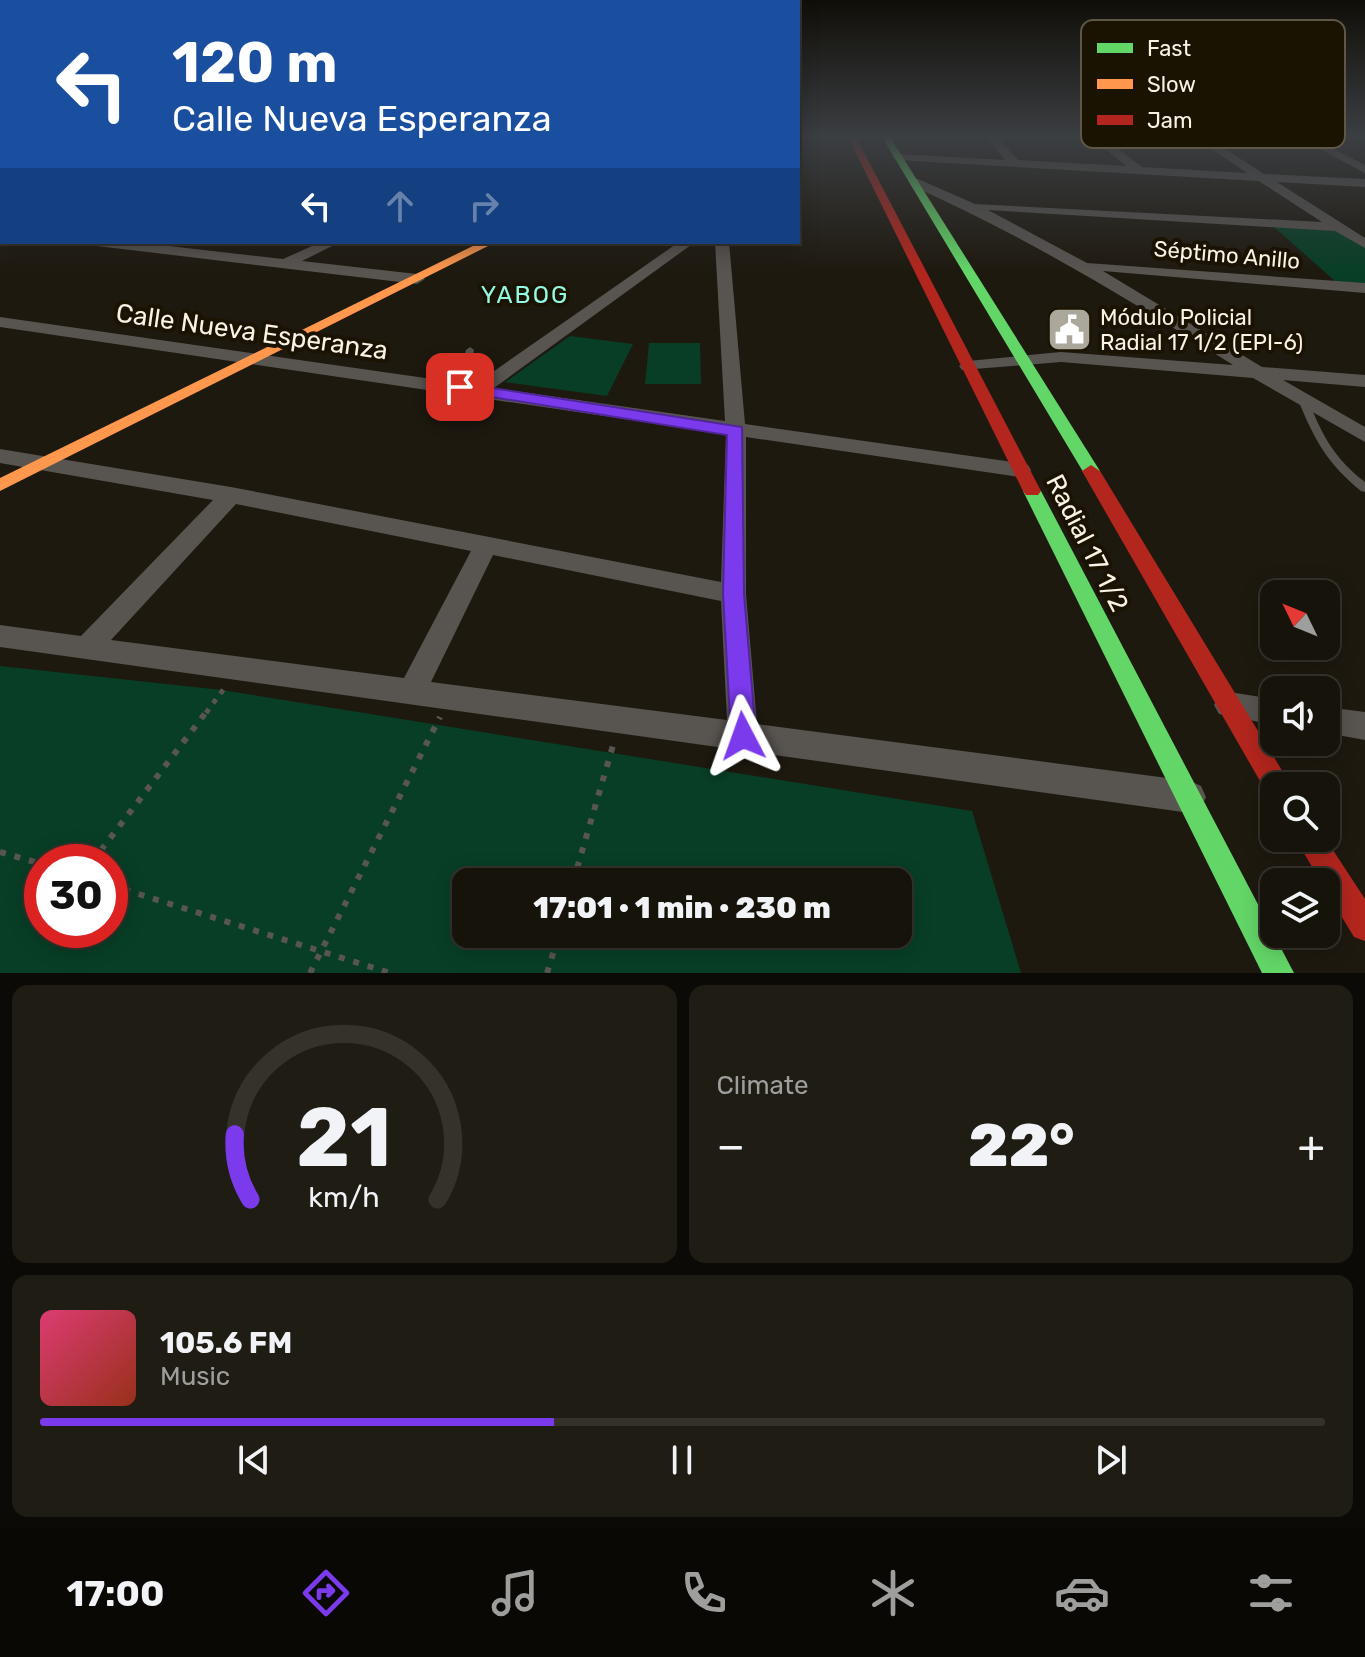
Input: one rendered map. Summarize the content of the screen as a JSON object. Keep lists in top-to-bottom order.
{
  "streets": {
    "street": ["Séptimo Anillo", "Calle Nueva Esperanza", "Radial 17 1/2"]
  },
  "crossings": [
    ["Calle Nueva Esperanza", "Radial 17 1/2"]
  ],
  "districts": ["YABOG"],
  "places": {
    "public building": ["Módulo Policial Radial 17 1/2 (EPI-6)"]
  },
  "legend": ["Fast", "Slow", "Jam"],
  "north": "top left",
  "page": {
    "turn": ["120 m", "Calle Nueva Esperanza"],
    "limit": "30",
    "trip": "17:01 · 1 min · 230 m",
    "tile": "Climate",
    "heat": ["−", "22°", "+"],
    "song": ["105.6 FM", "Music"],
    "tabs": "17:00",
    "gauge": ["21", "km/h"]
  }
}
